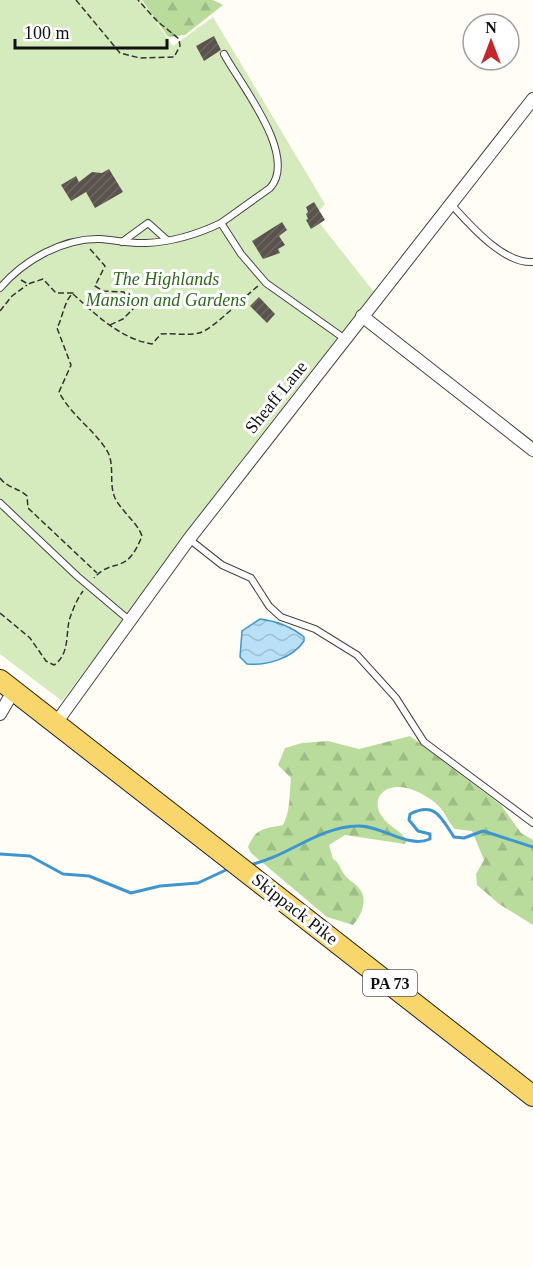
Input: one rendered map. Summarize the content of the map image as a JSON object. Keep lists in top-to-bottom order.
{
  "streets": {
    "main road": ["Skippack Pike", "PA 73"],
    "street": ["Sheaff Lane"]
  },
  "crossings": [
    ["Sheaff Lane", "Skippack Pike"],
    ["Sheaff Lane", "PA 73"],
    ["Skippack Pike", "PA 73"]
  ],
  "parks": ["The Highlands Mansion and Gardens"],
  "scale_bar": "100 m",
  "north": "top"
}
